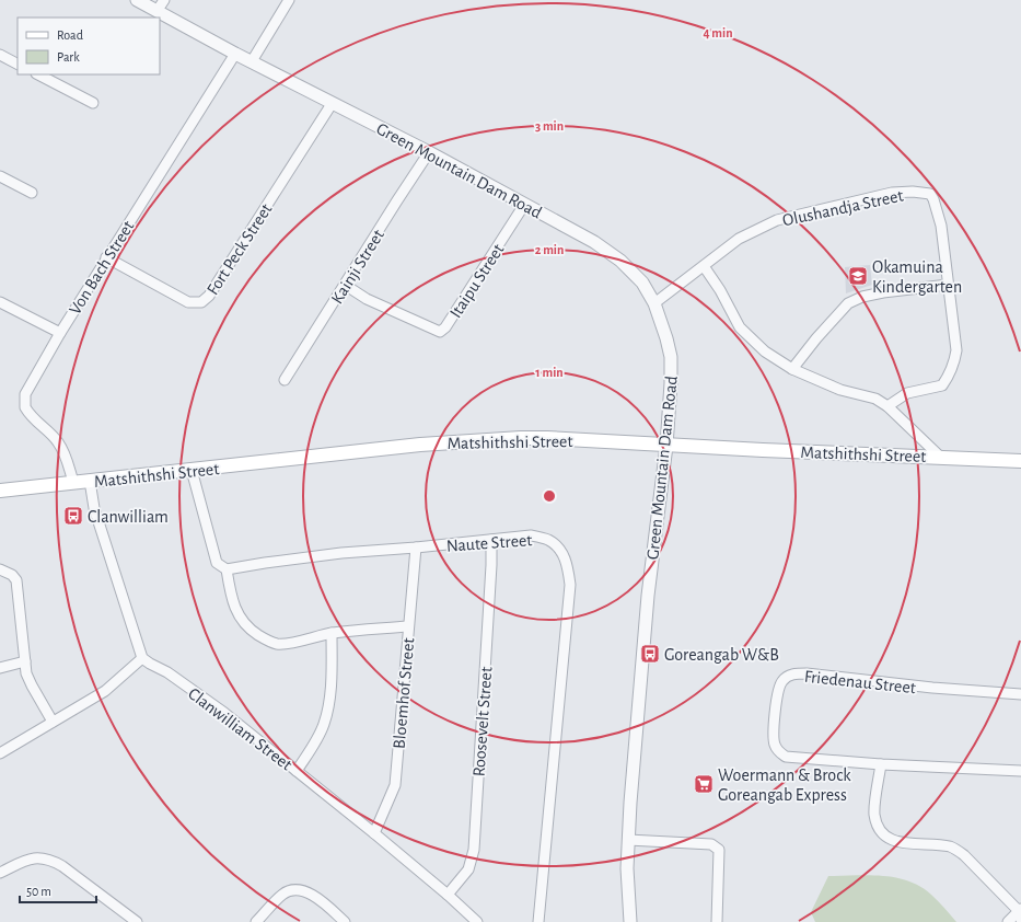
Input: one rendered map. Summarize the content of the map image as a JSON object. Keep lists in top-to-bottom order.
{
  "streets": {
    "main road": ["Matshithshi Street"],
    "street": [
      "Green Mountain Dam Road",
      "Olushandja Street",
      "Fort Peck Street",
      "Kainji Street",
      "Von Bach Street",
      "Itaipu Street",
      "Naute Street",
      "Friedenau Street",
      "Bloemhof Street",
      "Roosevelt Street",
      "Clanwilliam Street"
    ]
  },
  "crossings": [
    ["Green Mountain Dam Road", "Olushandja Street"],
    ["Green Mountain Dam Road", "Fort Peck Street"],
    ["Green Mountain Dam Road", "Kainji Street"],
    ["Green Mountain Dam Road", "Von Bach Street"],
    ["Green Mountain Dam Road", "Itaipu Street"],
    ["Green Mountain Dam Road", "Matshithshi Street"],
    ["Fort Peck Street", "Von Bach Street"],
    ["Kainji Street", "Itaipu Street"],
    ["Von Bach Street", "Matshithshi Street"],
    ["Naute Street", "Bloemhof Street"],
    ["Naute Street", "Roosevelt Street"],
    ["Bloemhof Street", "Clanwilliam Street"],
    ["Roosevelt Street", "Clanwilliam Street"]
  ],
  "places": {
    "school or university": ["Okamuina Kindergarten"],
    "bus stop": ["Clanwilliam", "Goreangab W&B"],
    "supermarket": ["Woermann & Brock Goreangab Express"]
  },
  "legend": ["Road", "Park"],
  "scale_bar": "50 m",
  "rings": [
    "4 min",
    "3 min",
    "2 min",
    "1 min"
  ]
}
